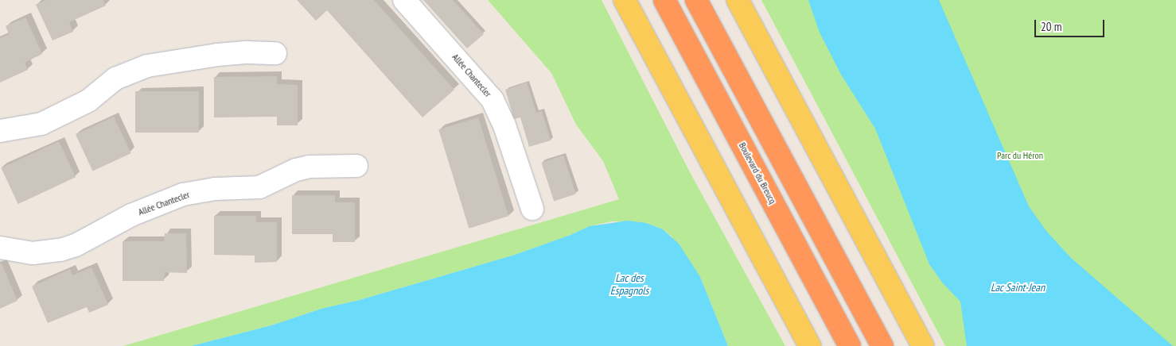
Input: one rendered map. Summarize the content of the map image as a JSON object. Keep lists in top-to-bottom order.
{
  "streets": {
    "highway": ["Boulevard du Breucq"],
    "street": ["Allée Chantecler"]
  },
  "water": ["Lac des Espagnols", "Lac Saint-Jean"],
  "parks": ["Parc du Héron"],
  "scale_bar": "20 m"
}
